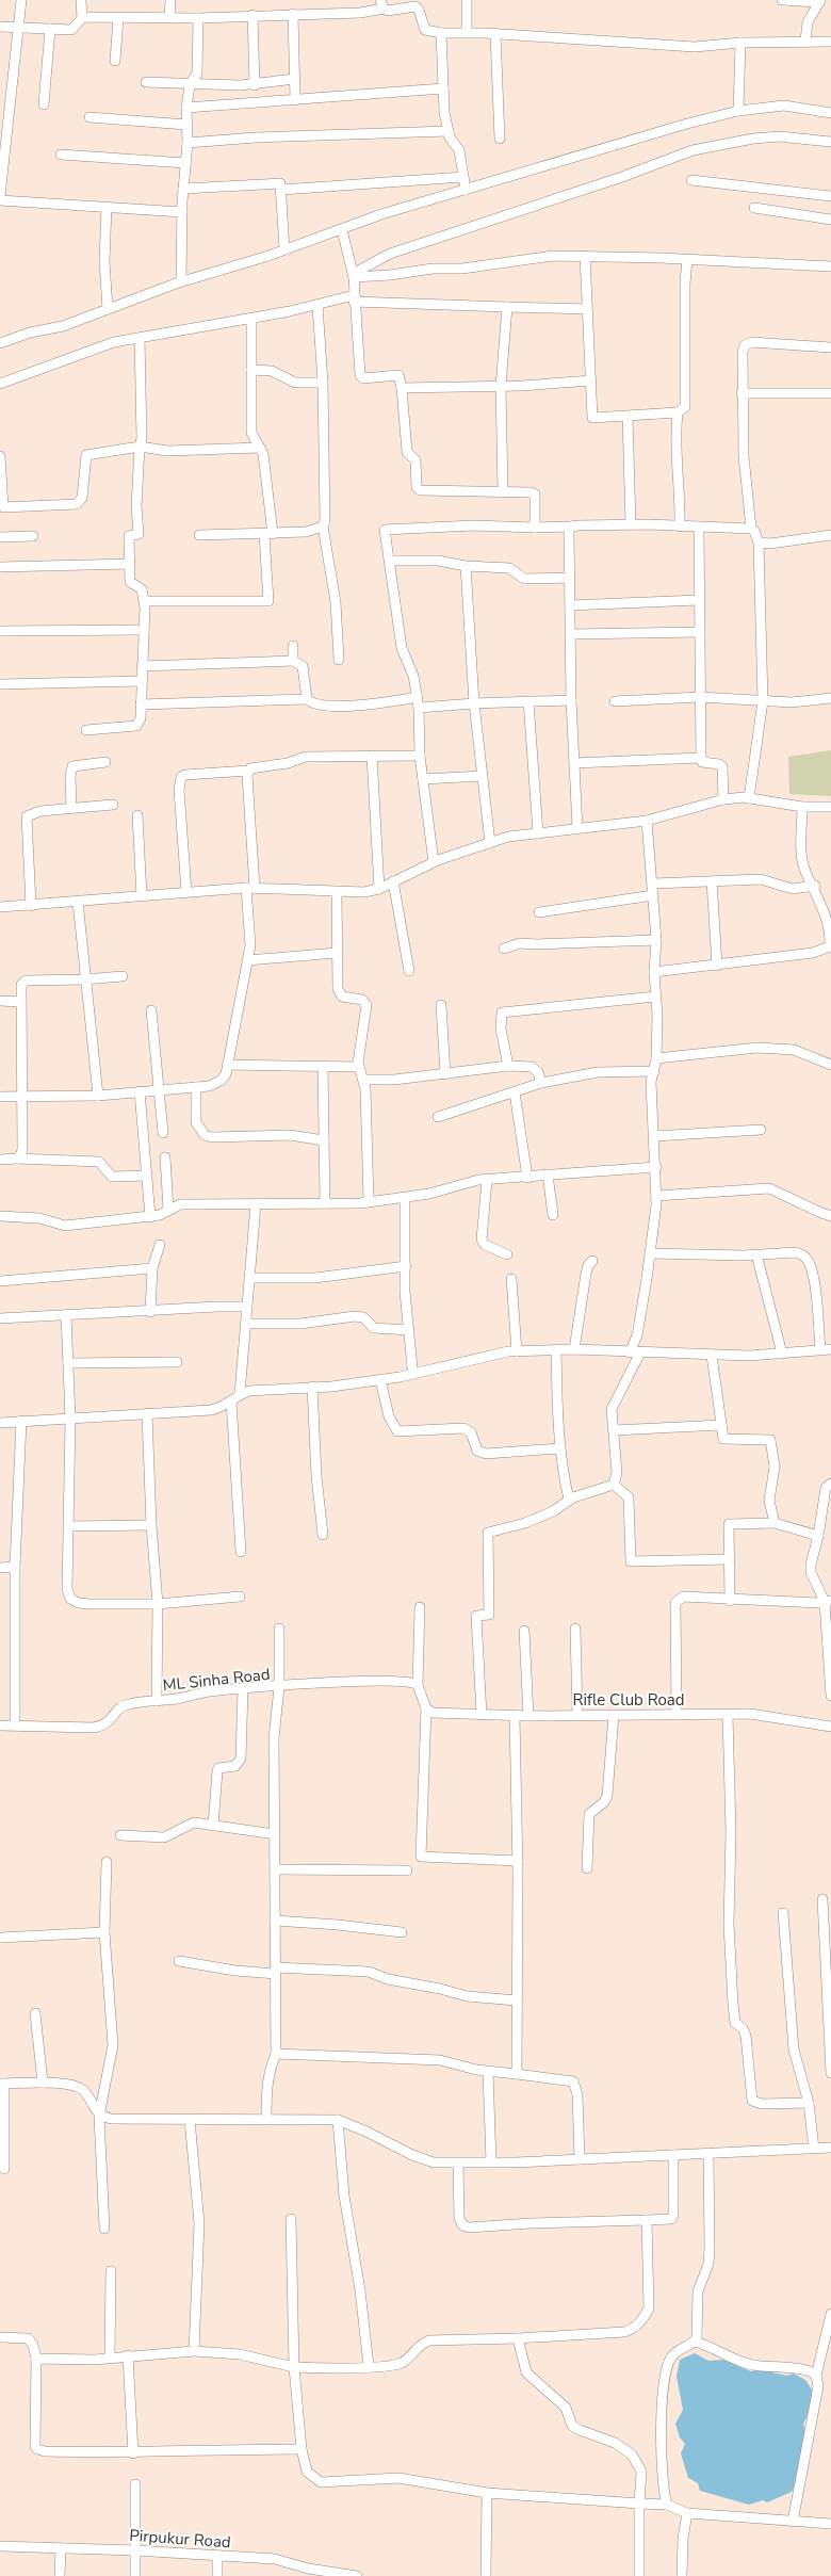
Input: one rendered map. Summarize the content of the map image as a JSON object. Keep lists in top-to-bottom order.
{
  "streets": {
    "street": ["ML Sinha Road", "Rifle Club Road", "Pirpukur Road"]
  }
}
